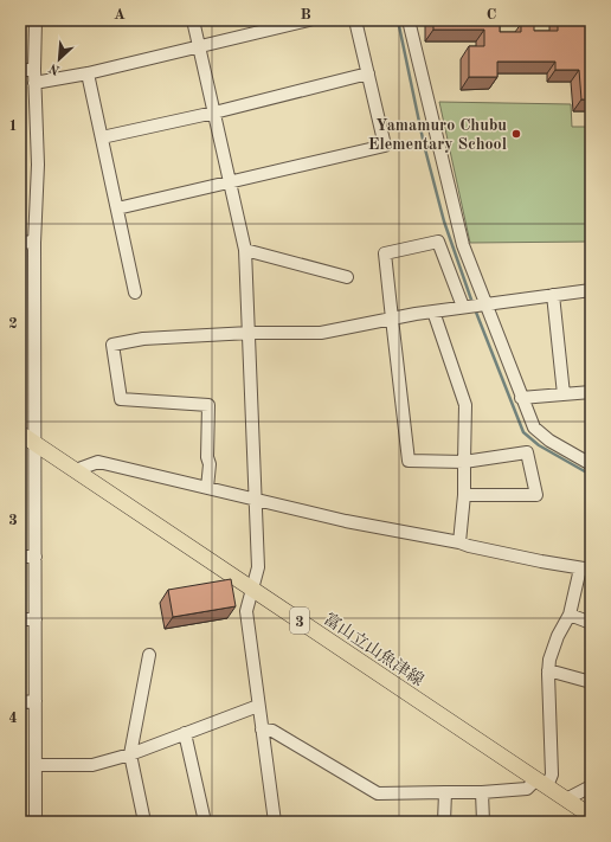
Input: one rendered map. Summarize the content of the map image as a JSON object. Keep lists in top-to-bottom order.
{
  "streets": {
    "main road": ["3", "富山立山魚津線"]
  },
  "places": ["Yamamuro Chubu Elementary School"],
  "north": "bottom left",
  "grid": {
    "columns": ["A", "B", "C"],
    "rows": [
      "1",
      "2",
      "3",
      "4"
    ]
  }
}
